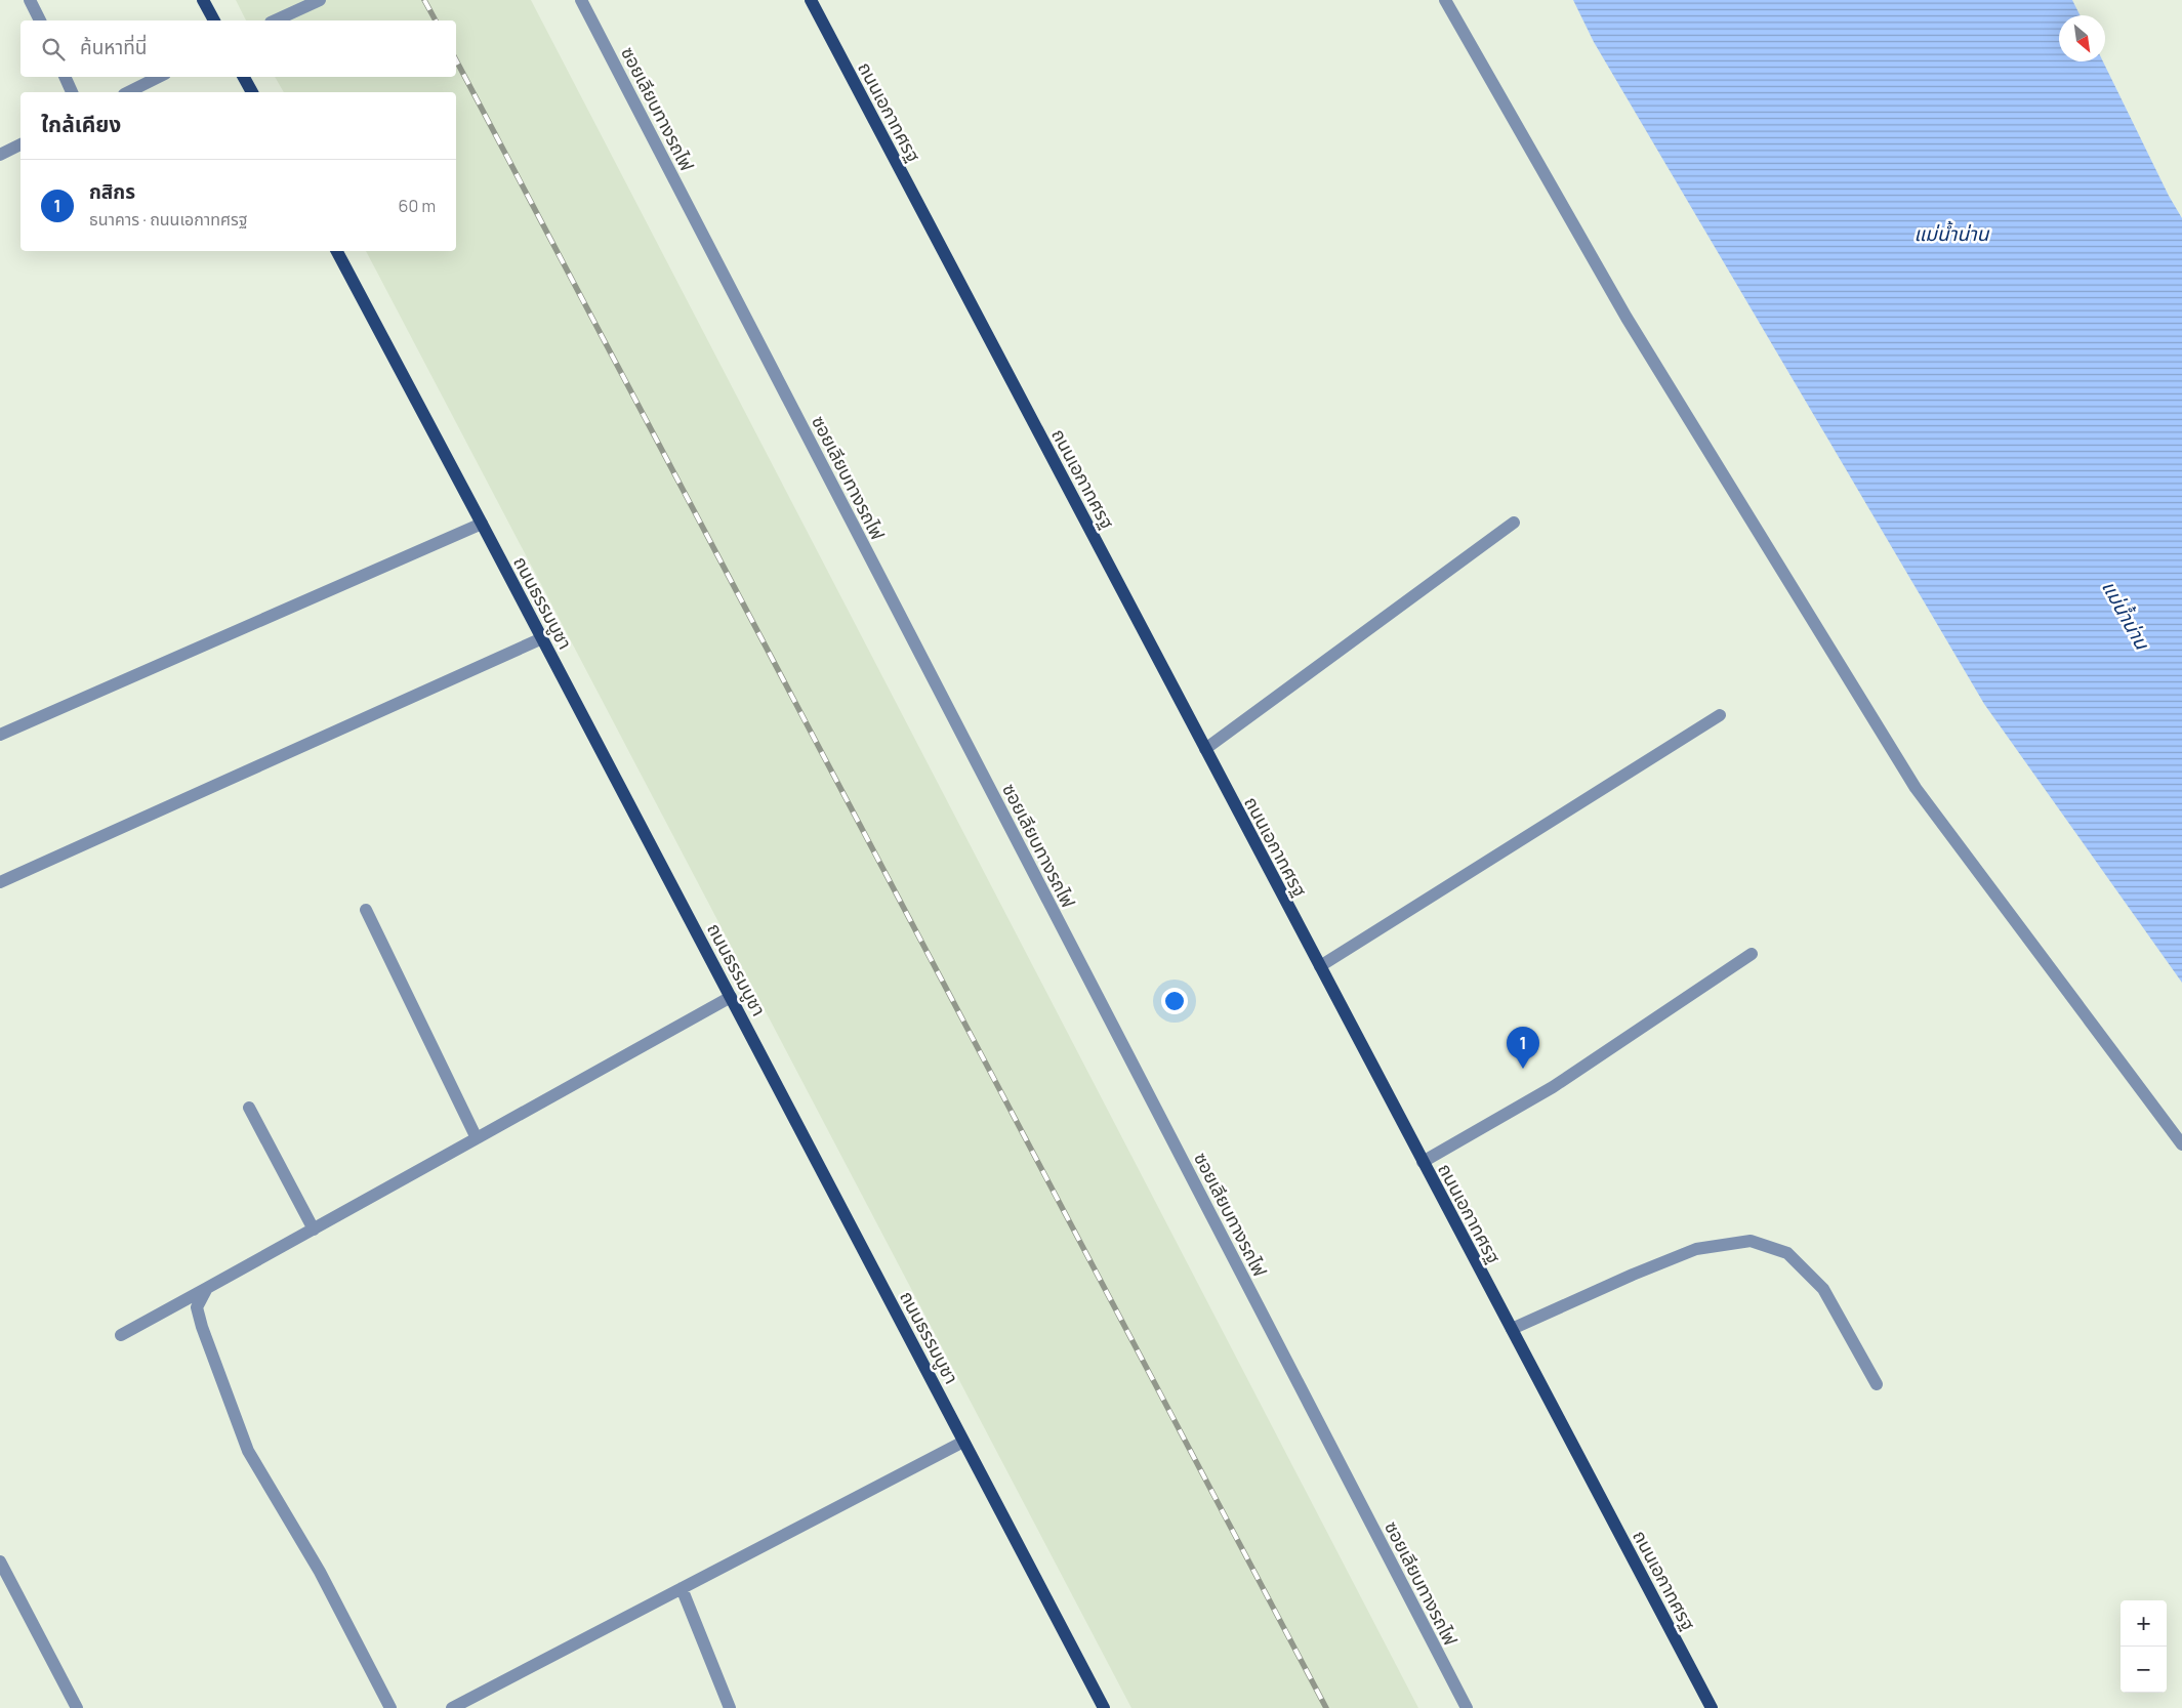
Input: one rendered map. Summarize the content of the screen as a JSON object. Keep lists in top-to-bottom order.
{
  "streets": {
    "main road": ["ถนนเอกาทศรฐ", "ถนนธรรมบูชา"],
    "street": ["ซอยเลียบทางรถไฟ"]
  },
  "water": ["แม่น้ำน่าน"],
  "north": "bottom right",
  "page": {
    "search": "ค้นหาที่นี่",
    "heading": "ใกล้เคียง",
    "list": [
      {
        "mark": "1",
        "name": "กสิกร",
        "note": "ธนาคาร · ถนนเอกาทศรฐ",
        "value": "60 m"
      }
    ],
    "pins": "1",
    "map_buttons": ["+", "−"]
  }
}
